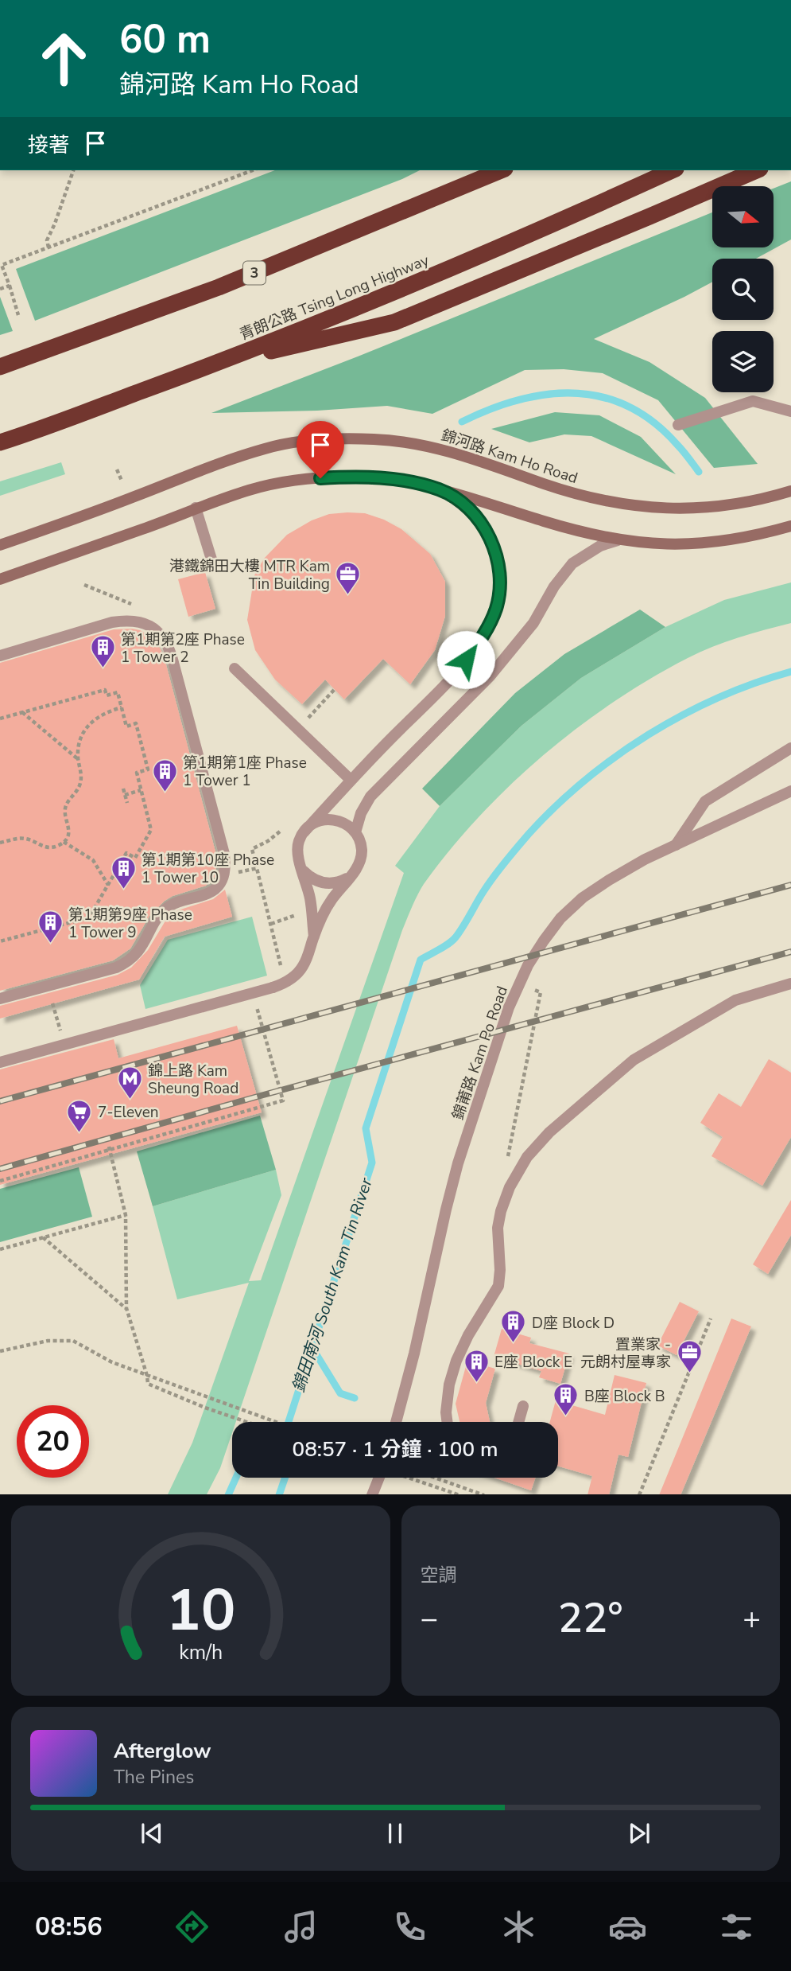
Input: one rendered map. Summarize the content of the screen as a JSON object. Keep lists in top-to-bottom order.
{
  "streets": {
    "highway": ["3", "青朗公路 Tsing Long Highway"],
    "main road": ["錦河路 Kam Ho Road"],
    "street": ["錦莆路 Kam Po Road"]
  },
  "water": ["錦田南河 South Kam Tin River"],
  "places": {
    "office": ["港鐵錦田大樓 MTR Kam Tin Building", "置業家 - 元朗村屋專家"],
    "building": [
      "第1期第2座 Phase 1 Tower 2",
      "第1期第1座 Phase 1 Tower 1",
      "第1期第10座 Phase 1 Tower 10",
      "第1期第9座 Phase 1 Tower 9",
      "D座 Block D",
      "E座 Block E",
      "B座 Block B"
    ],
    "metro station": ["錦上路 Kam Sheung Road"],
    "supermarket": ["7-Eleven"]
  },
  "north": "right",
  "page": {
    "turn": ["60 m", "錦河路 Kam Ho Road"],
    "then": "接著",
    "limit": "20",
    "trip": "08:57 · 1 分鐘 · 100 m",
    "tile": "空調",
    "heat": ["−", "22°", "+"],
    "song": ["Afterglow", "The Pines"],
    "tabs": "08:56",
    "gauge": ["10", "km/h"]
  }
}
